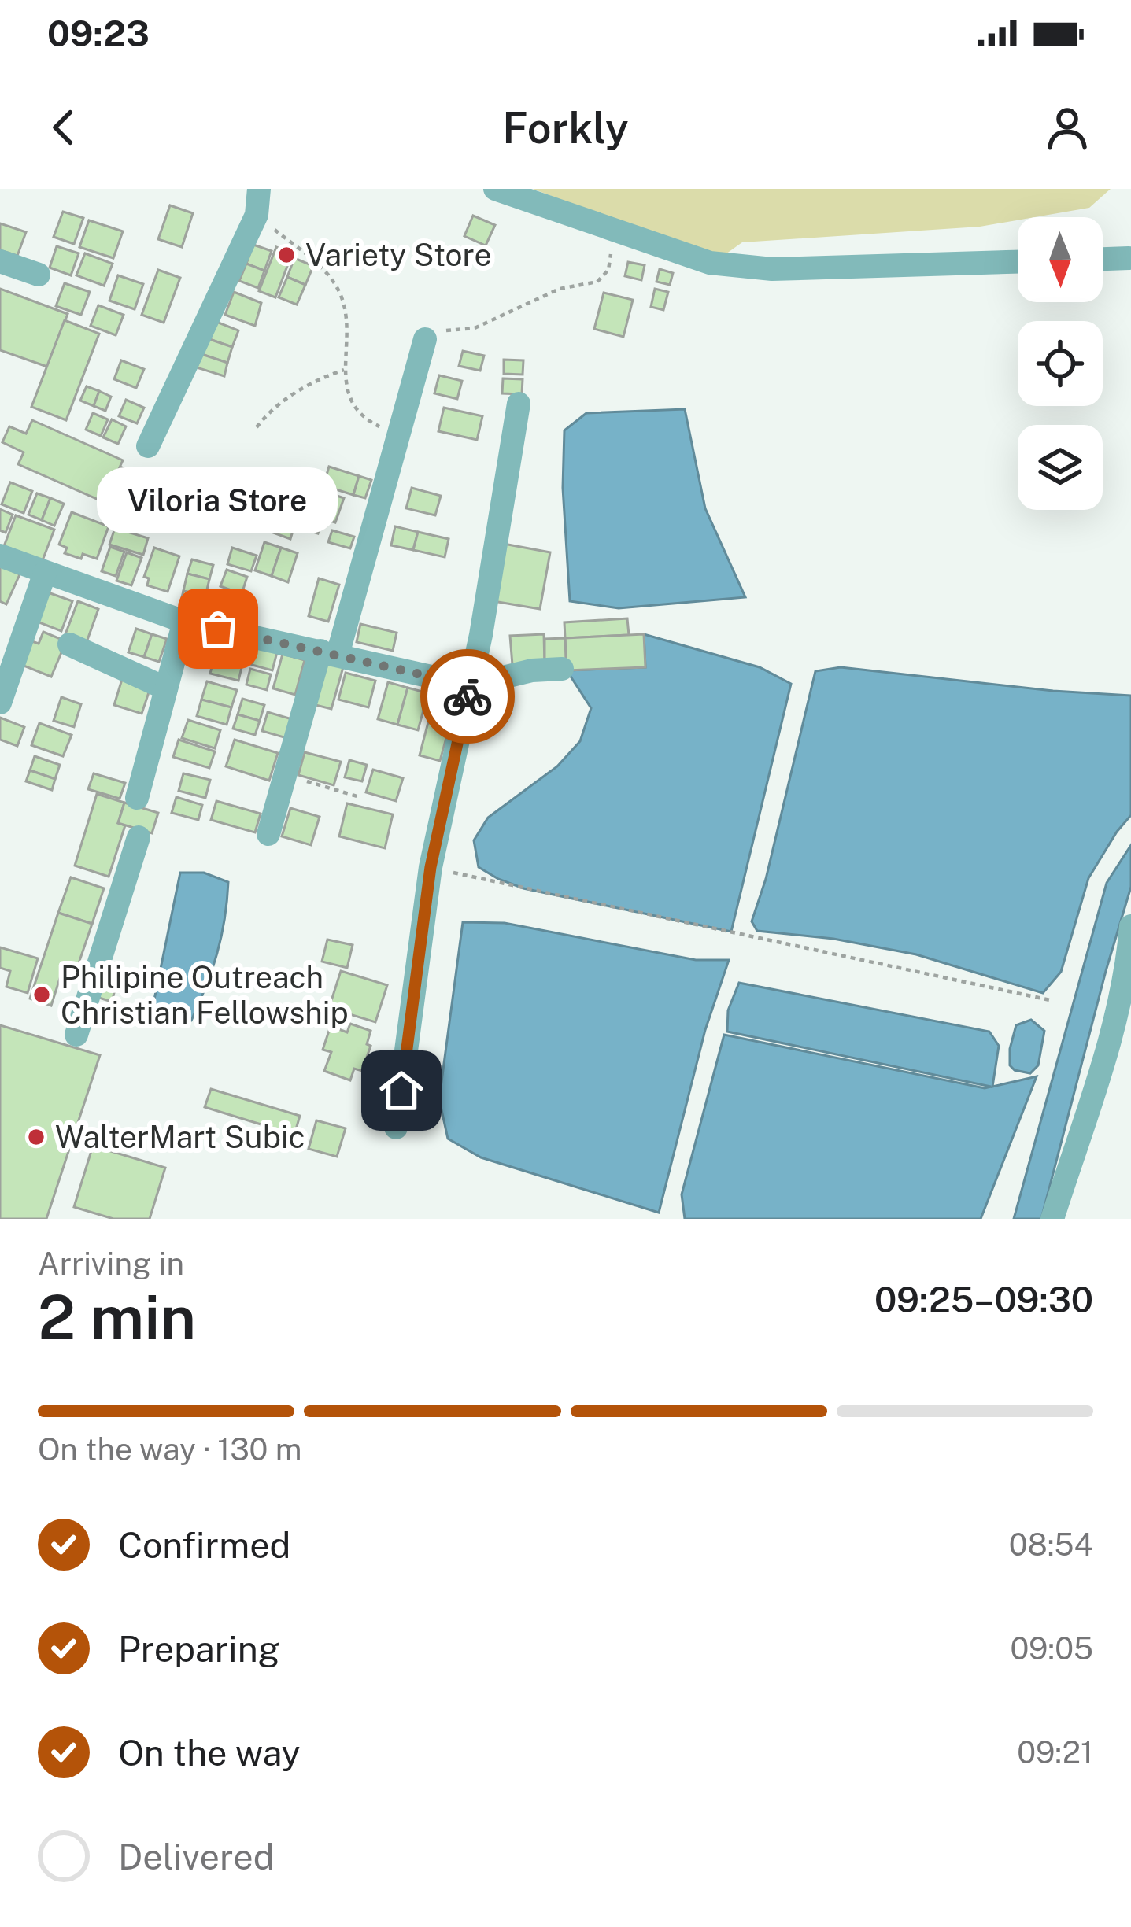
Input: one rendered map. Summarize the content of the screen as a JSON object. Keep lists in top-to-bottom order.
{
  "places": [
    "Variety Store",
    "Viloria Store",
    "Philipine Outreach Christian Fellowship",
    "WalterMart Subic"
  ],
  "north": "bottom",
  "page": {
    "status": "09:23",
    "header": "Forkly",
    "bubble": "Viloria Store",
    "heading": ["2 min", "Arriving in", "09:25–09:30"],
    "bar": "On the way · 130 m",
    "list": [
      ["Confirmed", "08:54"],
      ["Preparing", "09:05"],
      ["On the way", "09:21"],
      "Delivered"
    ]
  }
}
